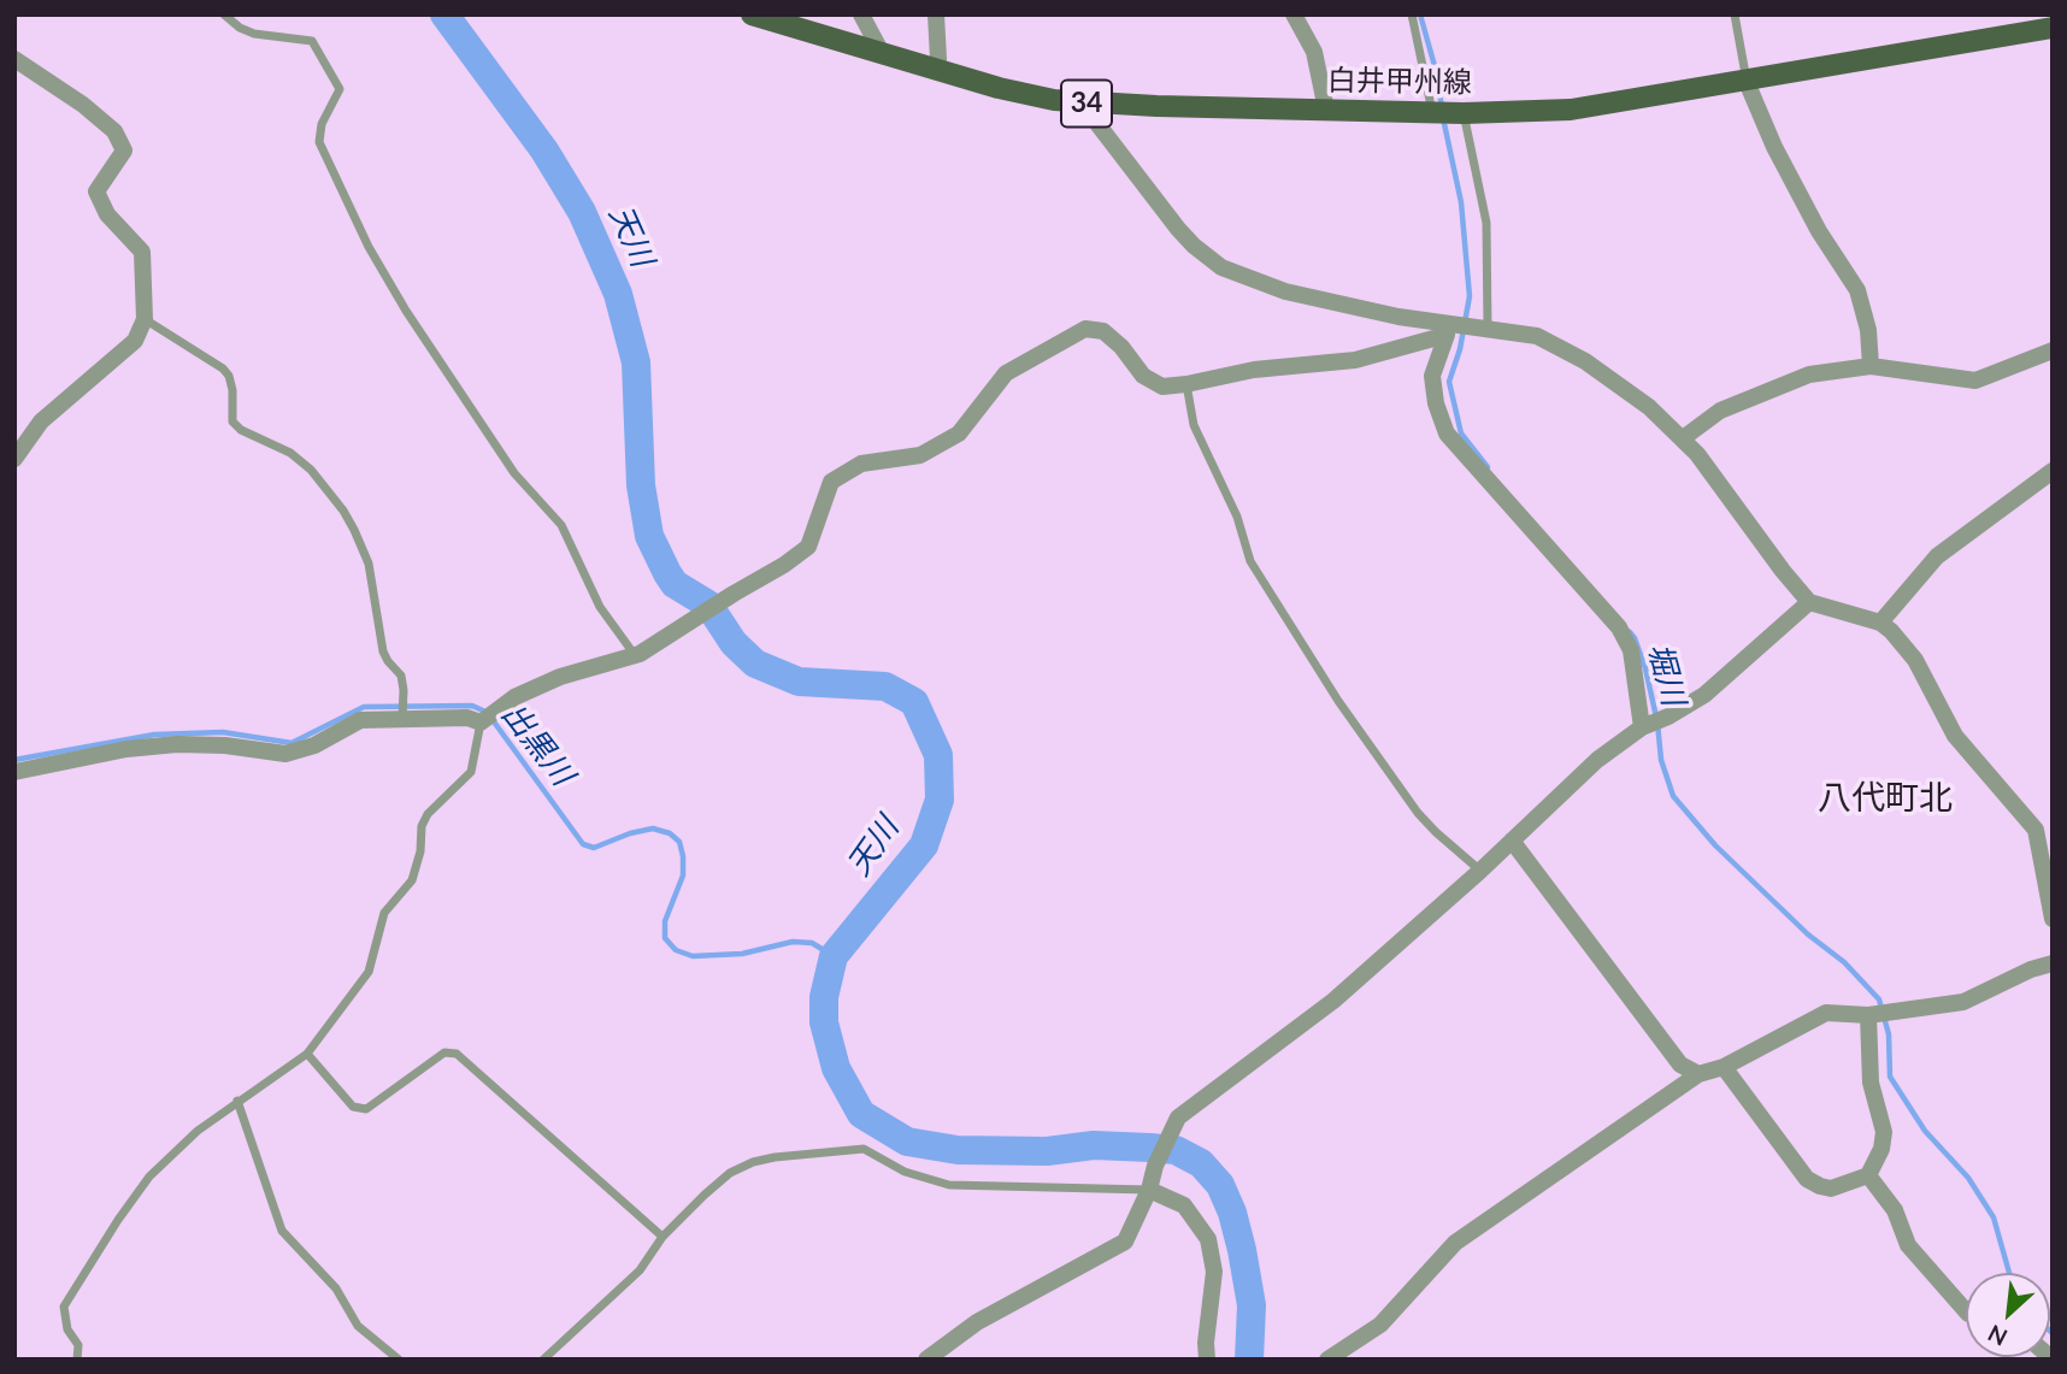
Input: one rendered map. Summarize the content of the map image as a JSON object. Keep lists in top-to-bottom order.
{
  "streets": {
    "main road": ["白井甲州線", "34"]
  },
  "districts": ["八代町北"],
  "water": ["天川", "堀川", "出黒川"],
  "north": "bottom left"
}
